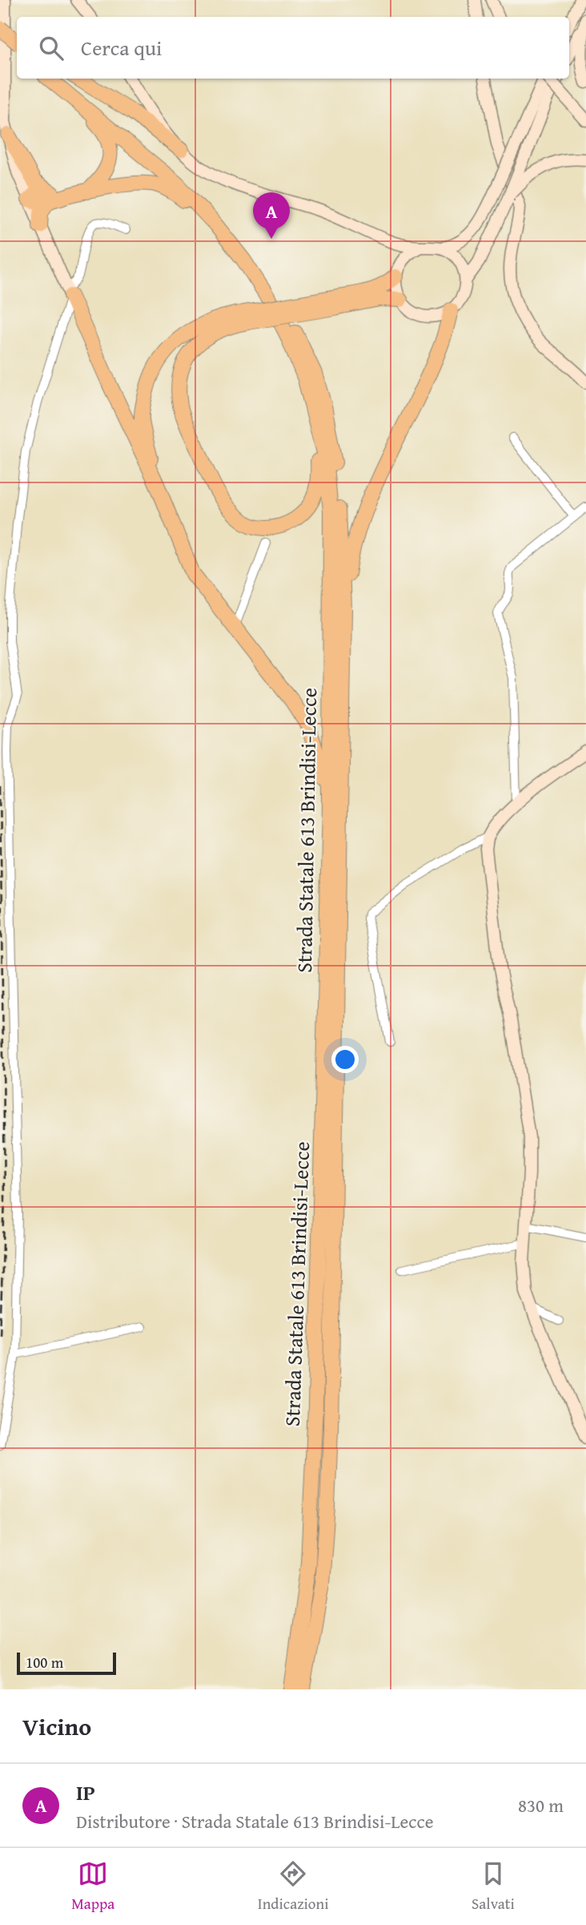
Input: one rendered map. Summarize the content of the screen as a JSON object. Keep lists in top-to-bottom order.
{
  "streets": {
    "highway": ["Strada Statale 613 Brindisi-Lecce"]
  },
  "scale_bar": "100 m",
  "page": {
    "search": "Cerca qui",
    "pins": "A",
    "scale": "100 m",
    "heading": "Vicino",
    "list": [
      {
        "mark": "A",
        "name": "IP",
        "note": "Distributore · Strada Statale 613 Brindisi-Lecce",
        "value": "830 m"
      }
    ],
    "nav": ["Mappa", "Indicazioni", "Salvati"]
  }
}
